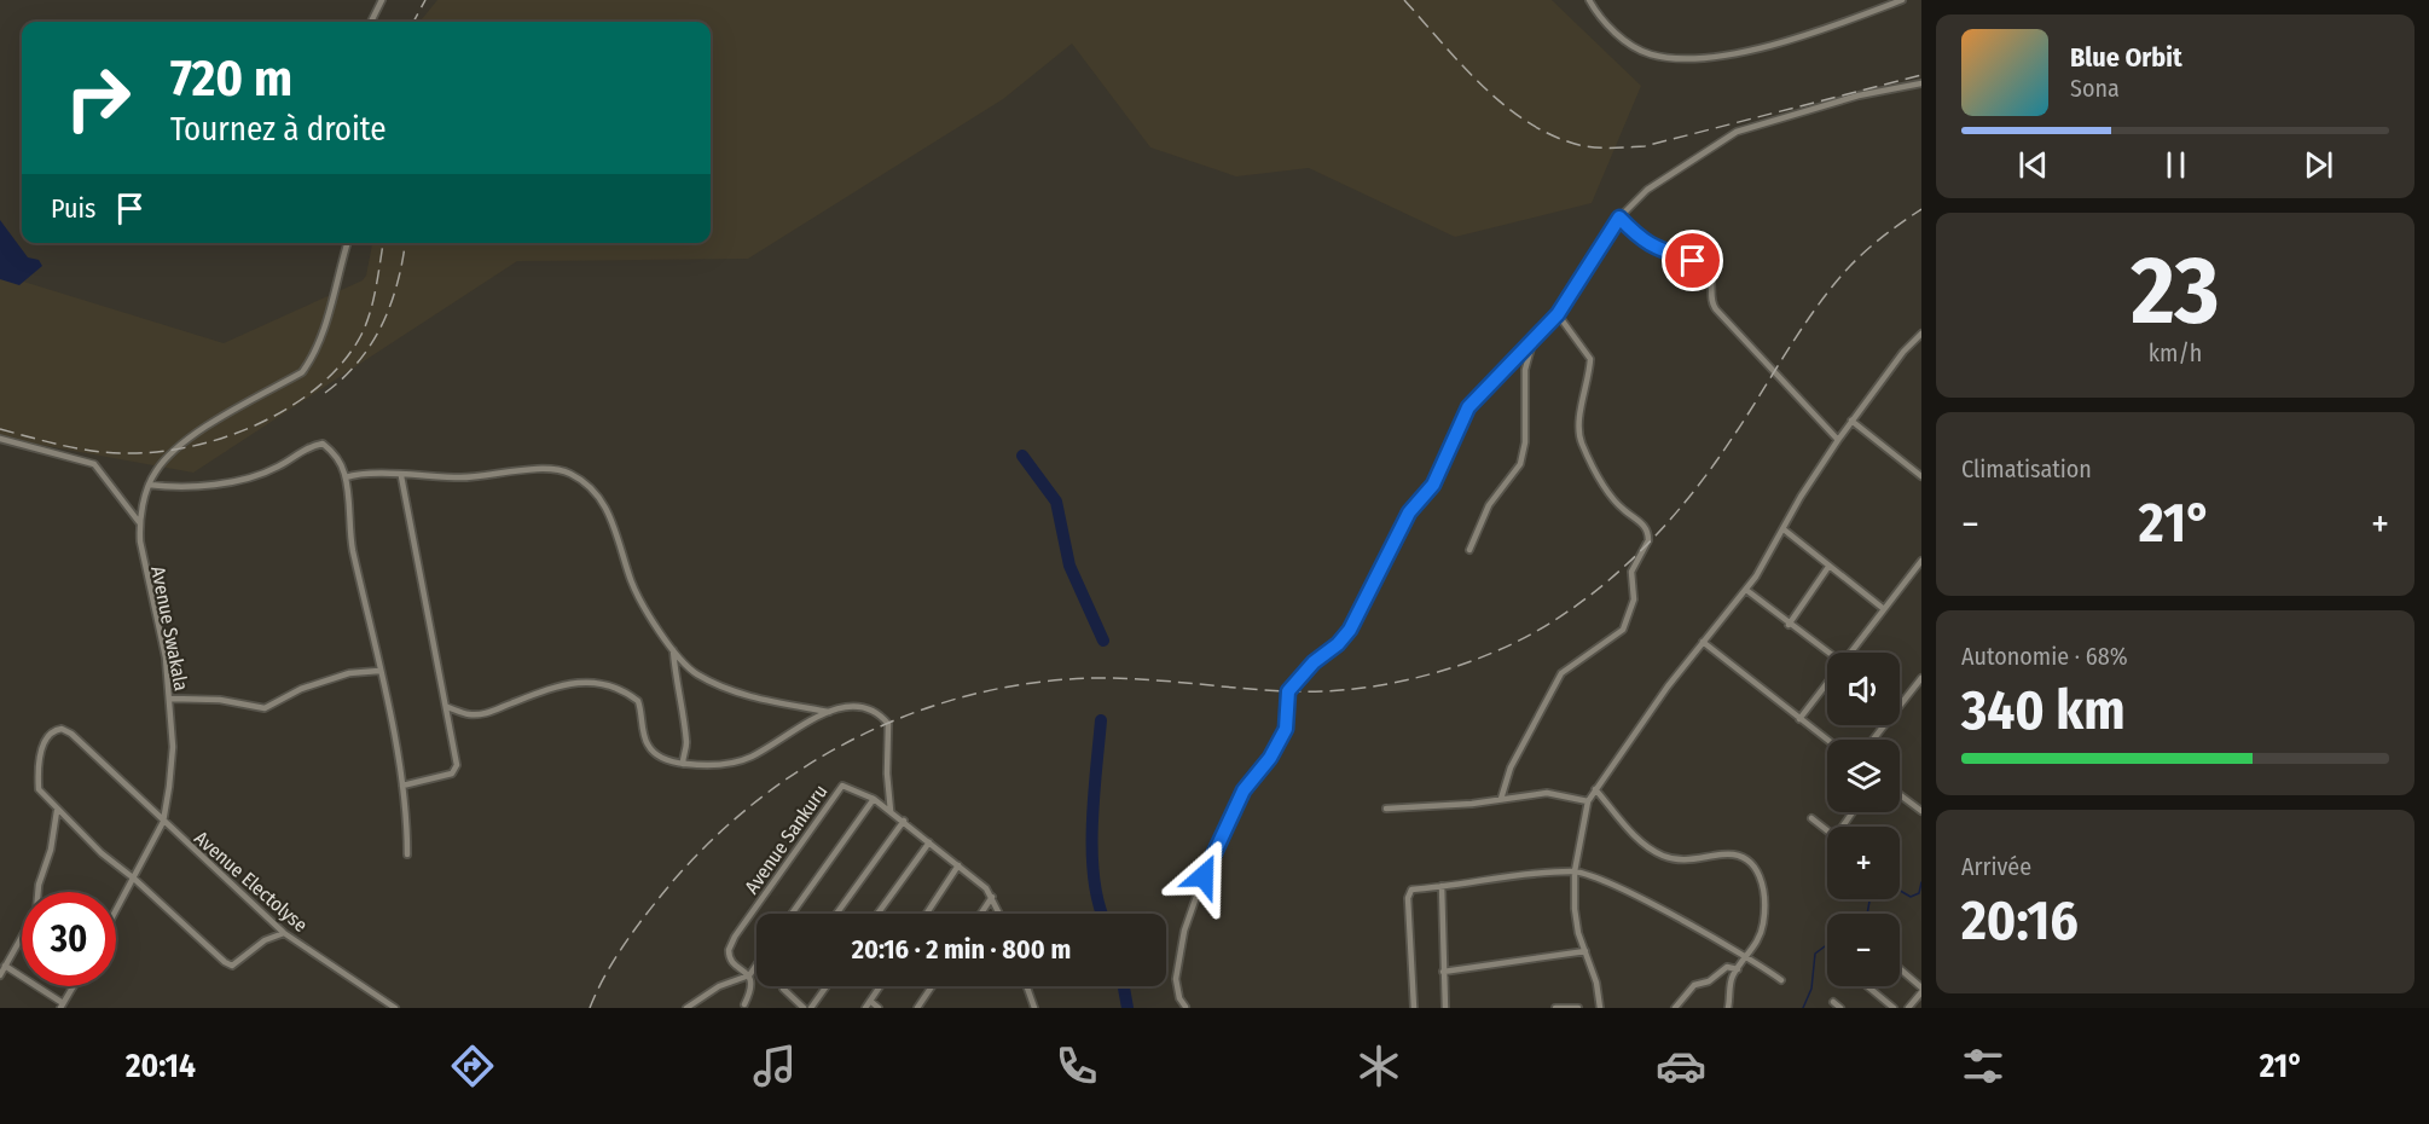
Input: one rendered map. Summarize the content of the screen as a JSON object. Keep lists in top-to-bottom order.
{
  "streets": {
    "street": ["Avenue Swakala", "Avenue Sankuru", "Avenue Electolyse"]
  },
  "crossings": [
    ["Avenue Swakala", "Avenue Electolyse"]
  ],
  "page": {
    "turn": ["720 m", "Tournez à droite"],
    "song": ["Blue Orbit", "Sona"],
    "then": "Puis",
    "tile": [
      ["23", "km/h"],
      "Climatisation",
      ["Autonomie · 68%", "340 km"],
      ["Arrivée", "20:16"]
    ],
    "heat": ["−", "21°", "+"],
    "map_buttons": ["+", "−"],
    "limit": "30",
    "trip": "20:16 · 2 min · 800 m",
    "tabs": ["20:14", "21°"]
  }
}
